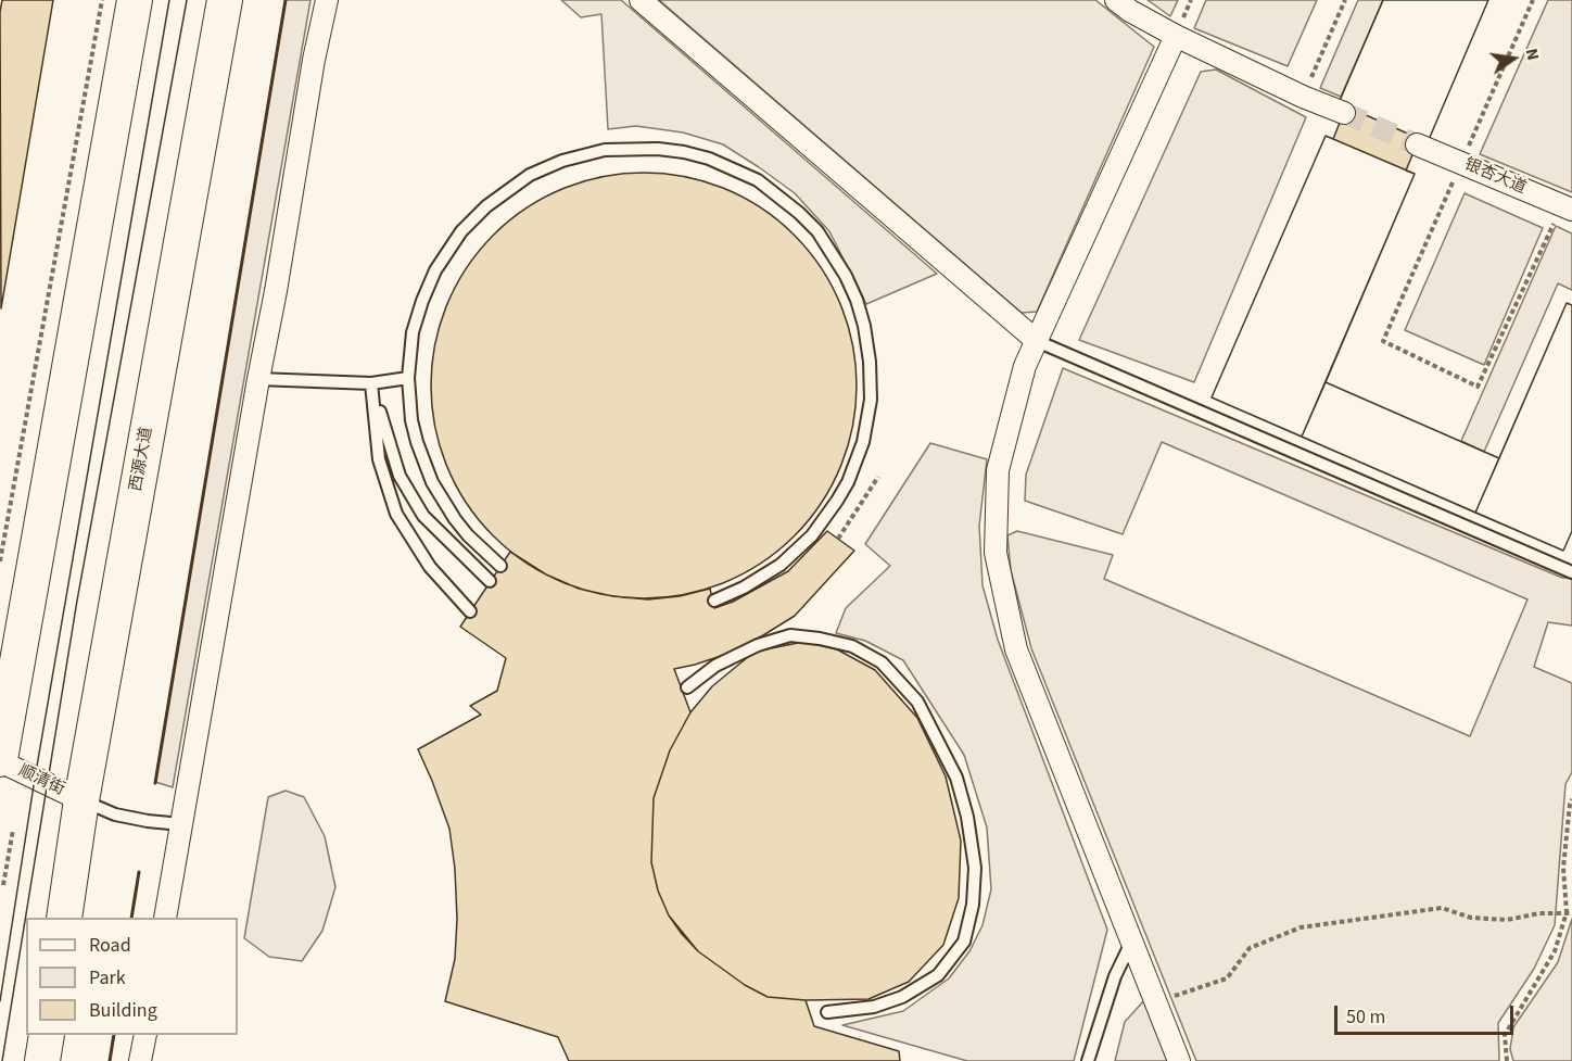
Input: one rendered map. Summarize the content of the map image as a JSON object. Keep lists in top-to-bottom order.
{
  "streets": {
    "main road": ["西源大道"],
    "street": ["银杏大道", "顺清街"]
  },
  "crossings": [
    ["西源大道", "顺清街"]
  ],
  "legend": ["Road", "Park", "Building"],
  "scale_bar": "50 m",
  "north": "right"
}
